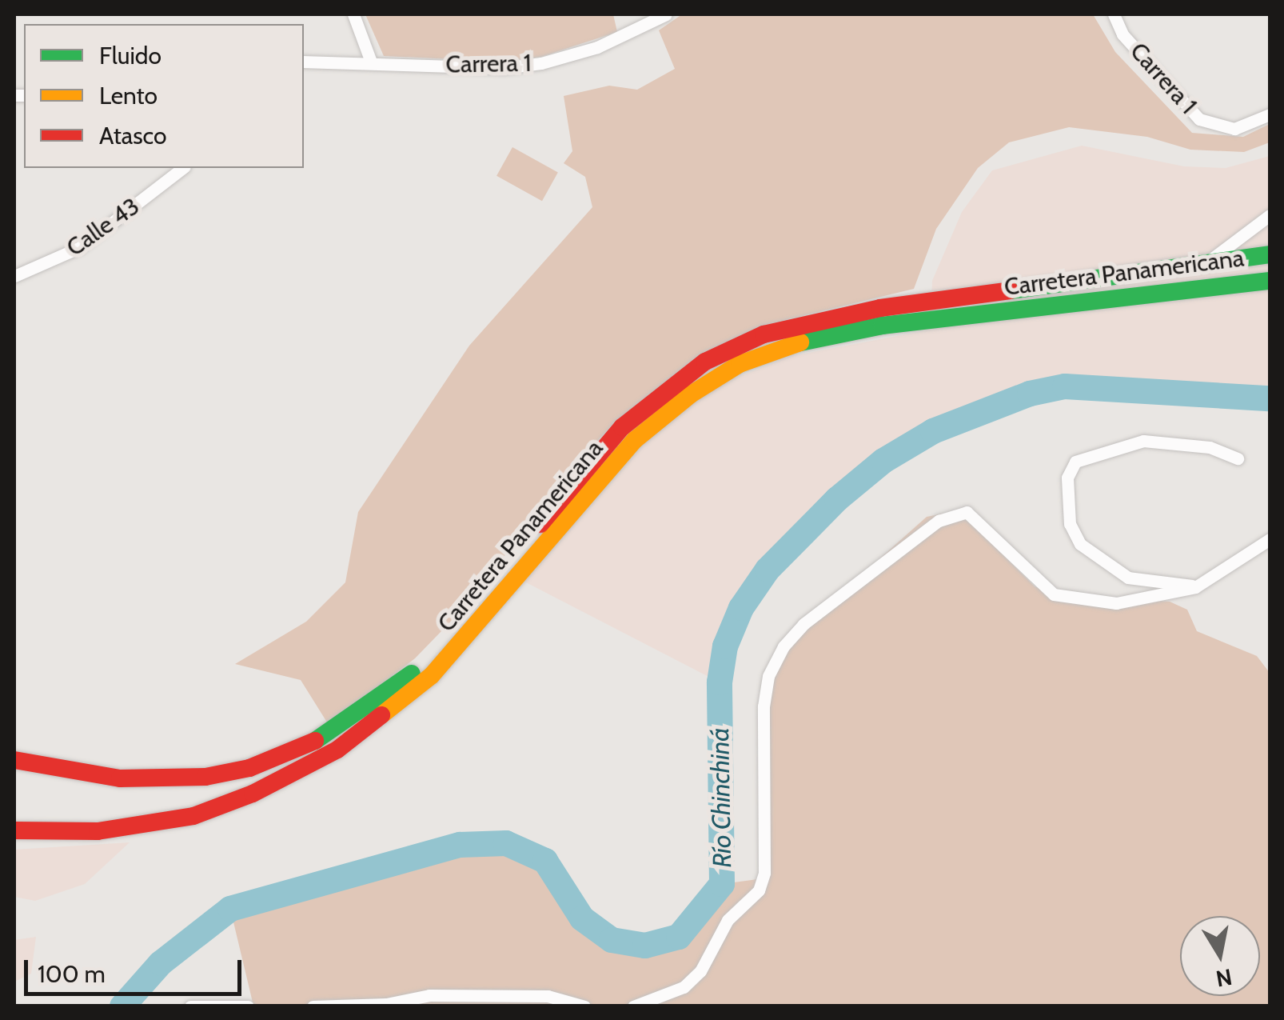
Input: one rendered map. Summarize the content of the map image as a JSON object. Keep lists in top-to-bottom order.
{
  "streets": {
    "highway": ["Carretera Panamericana"],
    "street": ["Carrera 1", "Calle 43"]
  },
  "water": ["Río Chinchiná"],
  "legend": ["Fluido", "Lento", "Atasco"],
  "scale_bar": "100 m",
  "north": "bottom"
}
